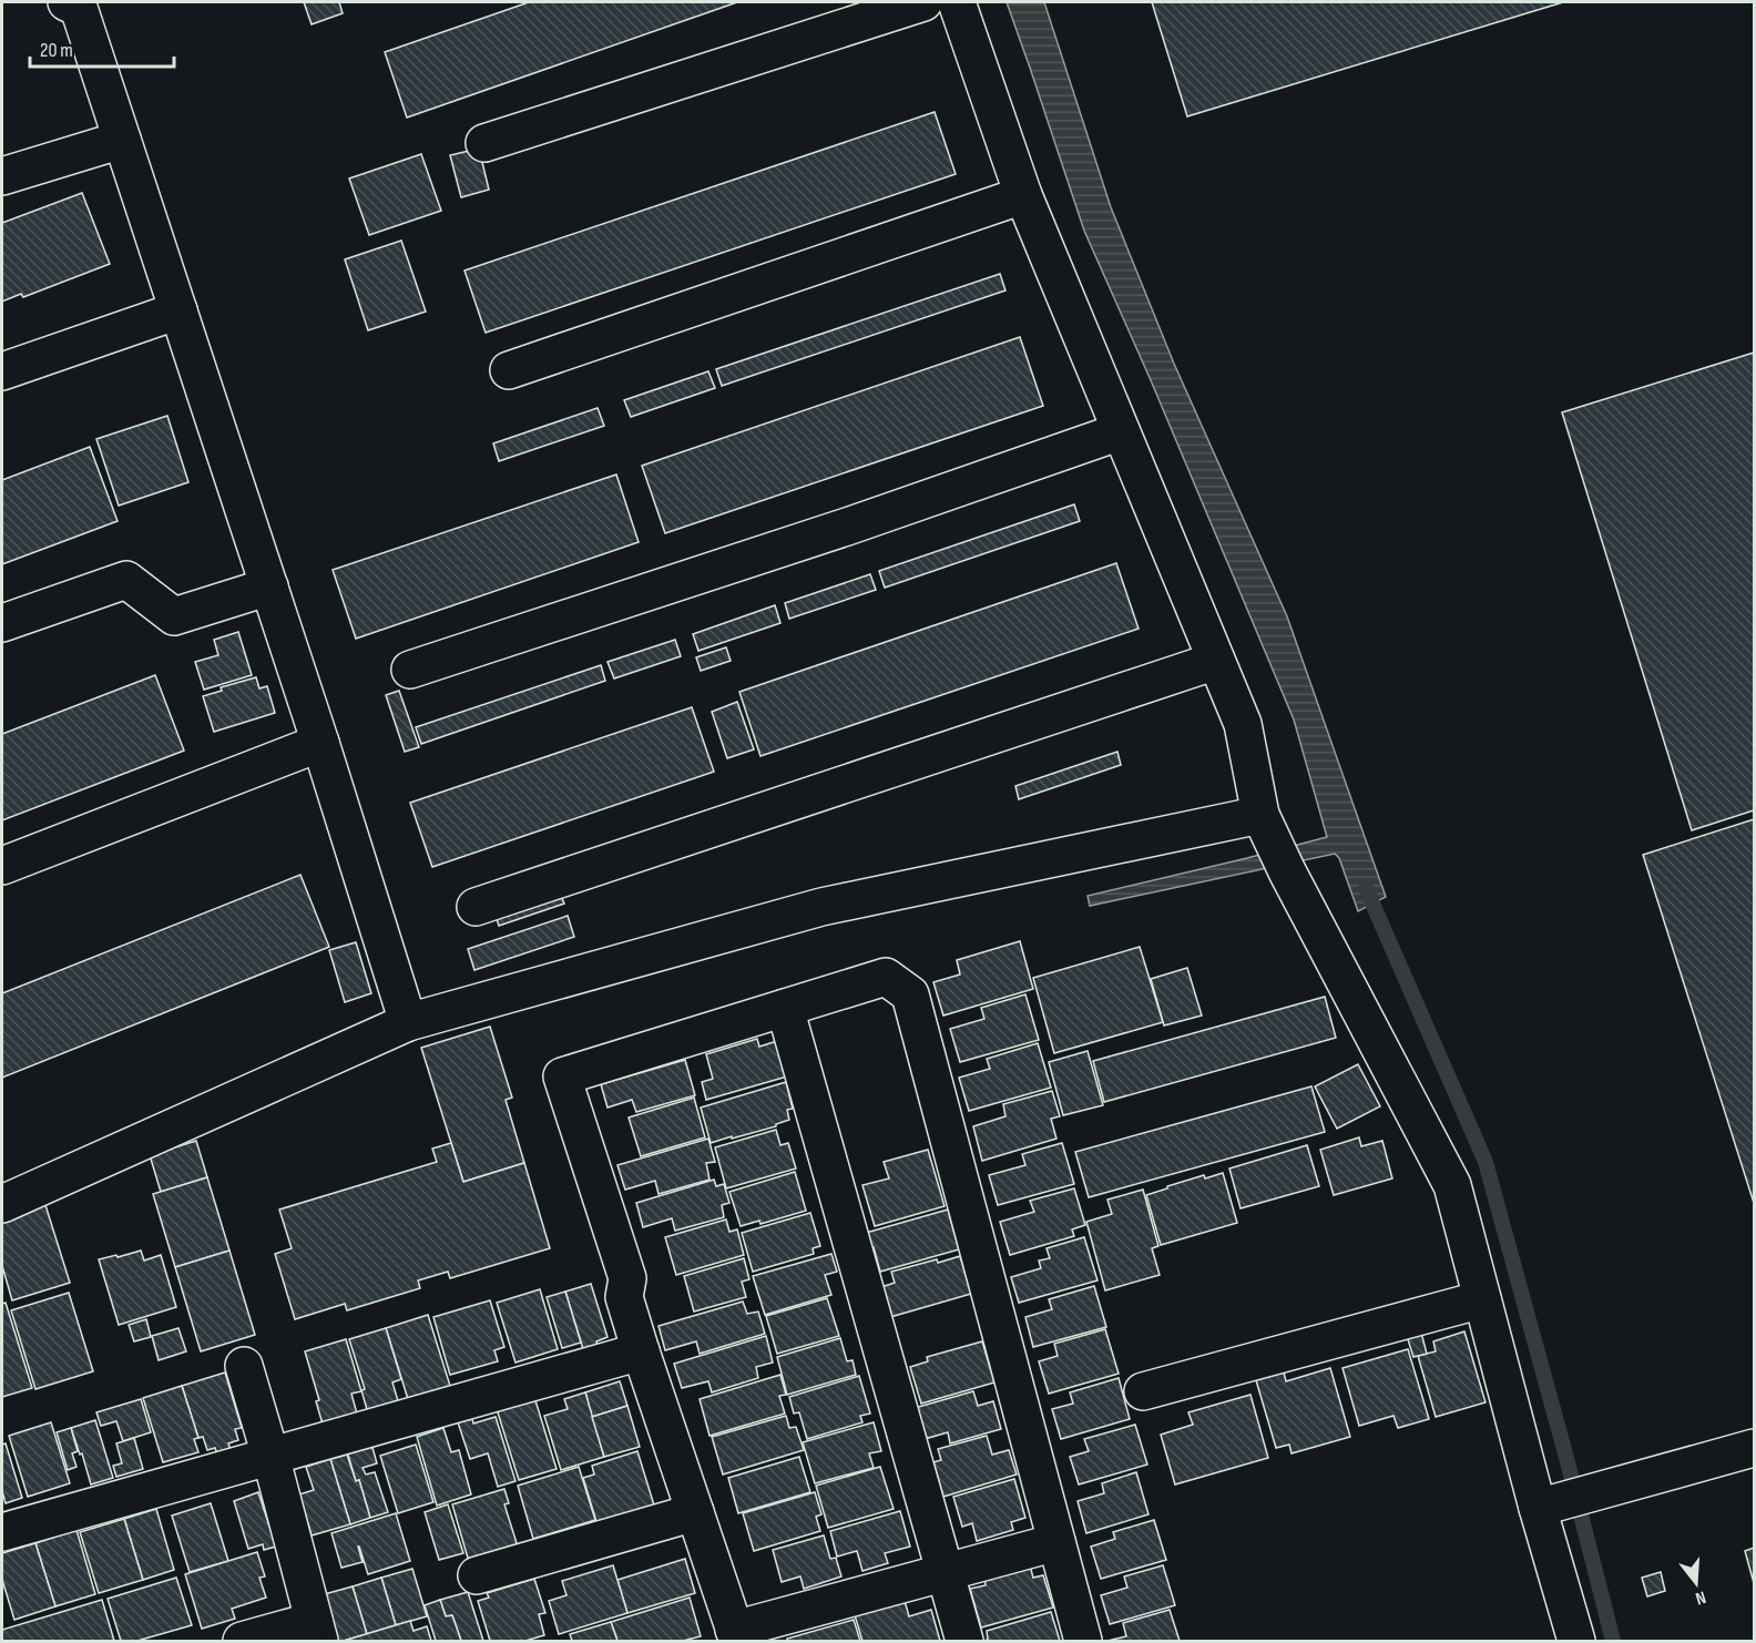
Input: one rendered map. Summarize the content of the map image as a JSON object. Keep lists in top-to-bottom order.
{
  "scale_bar": "20 m",
  "north": "bottom"
}
